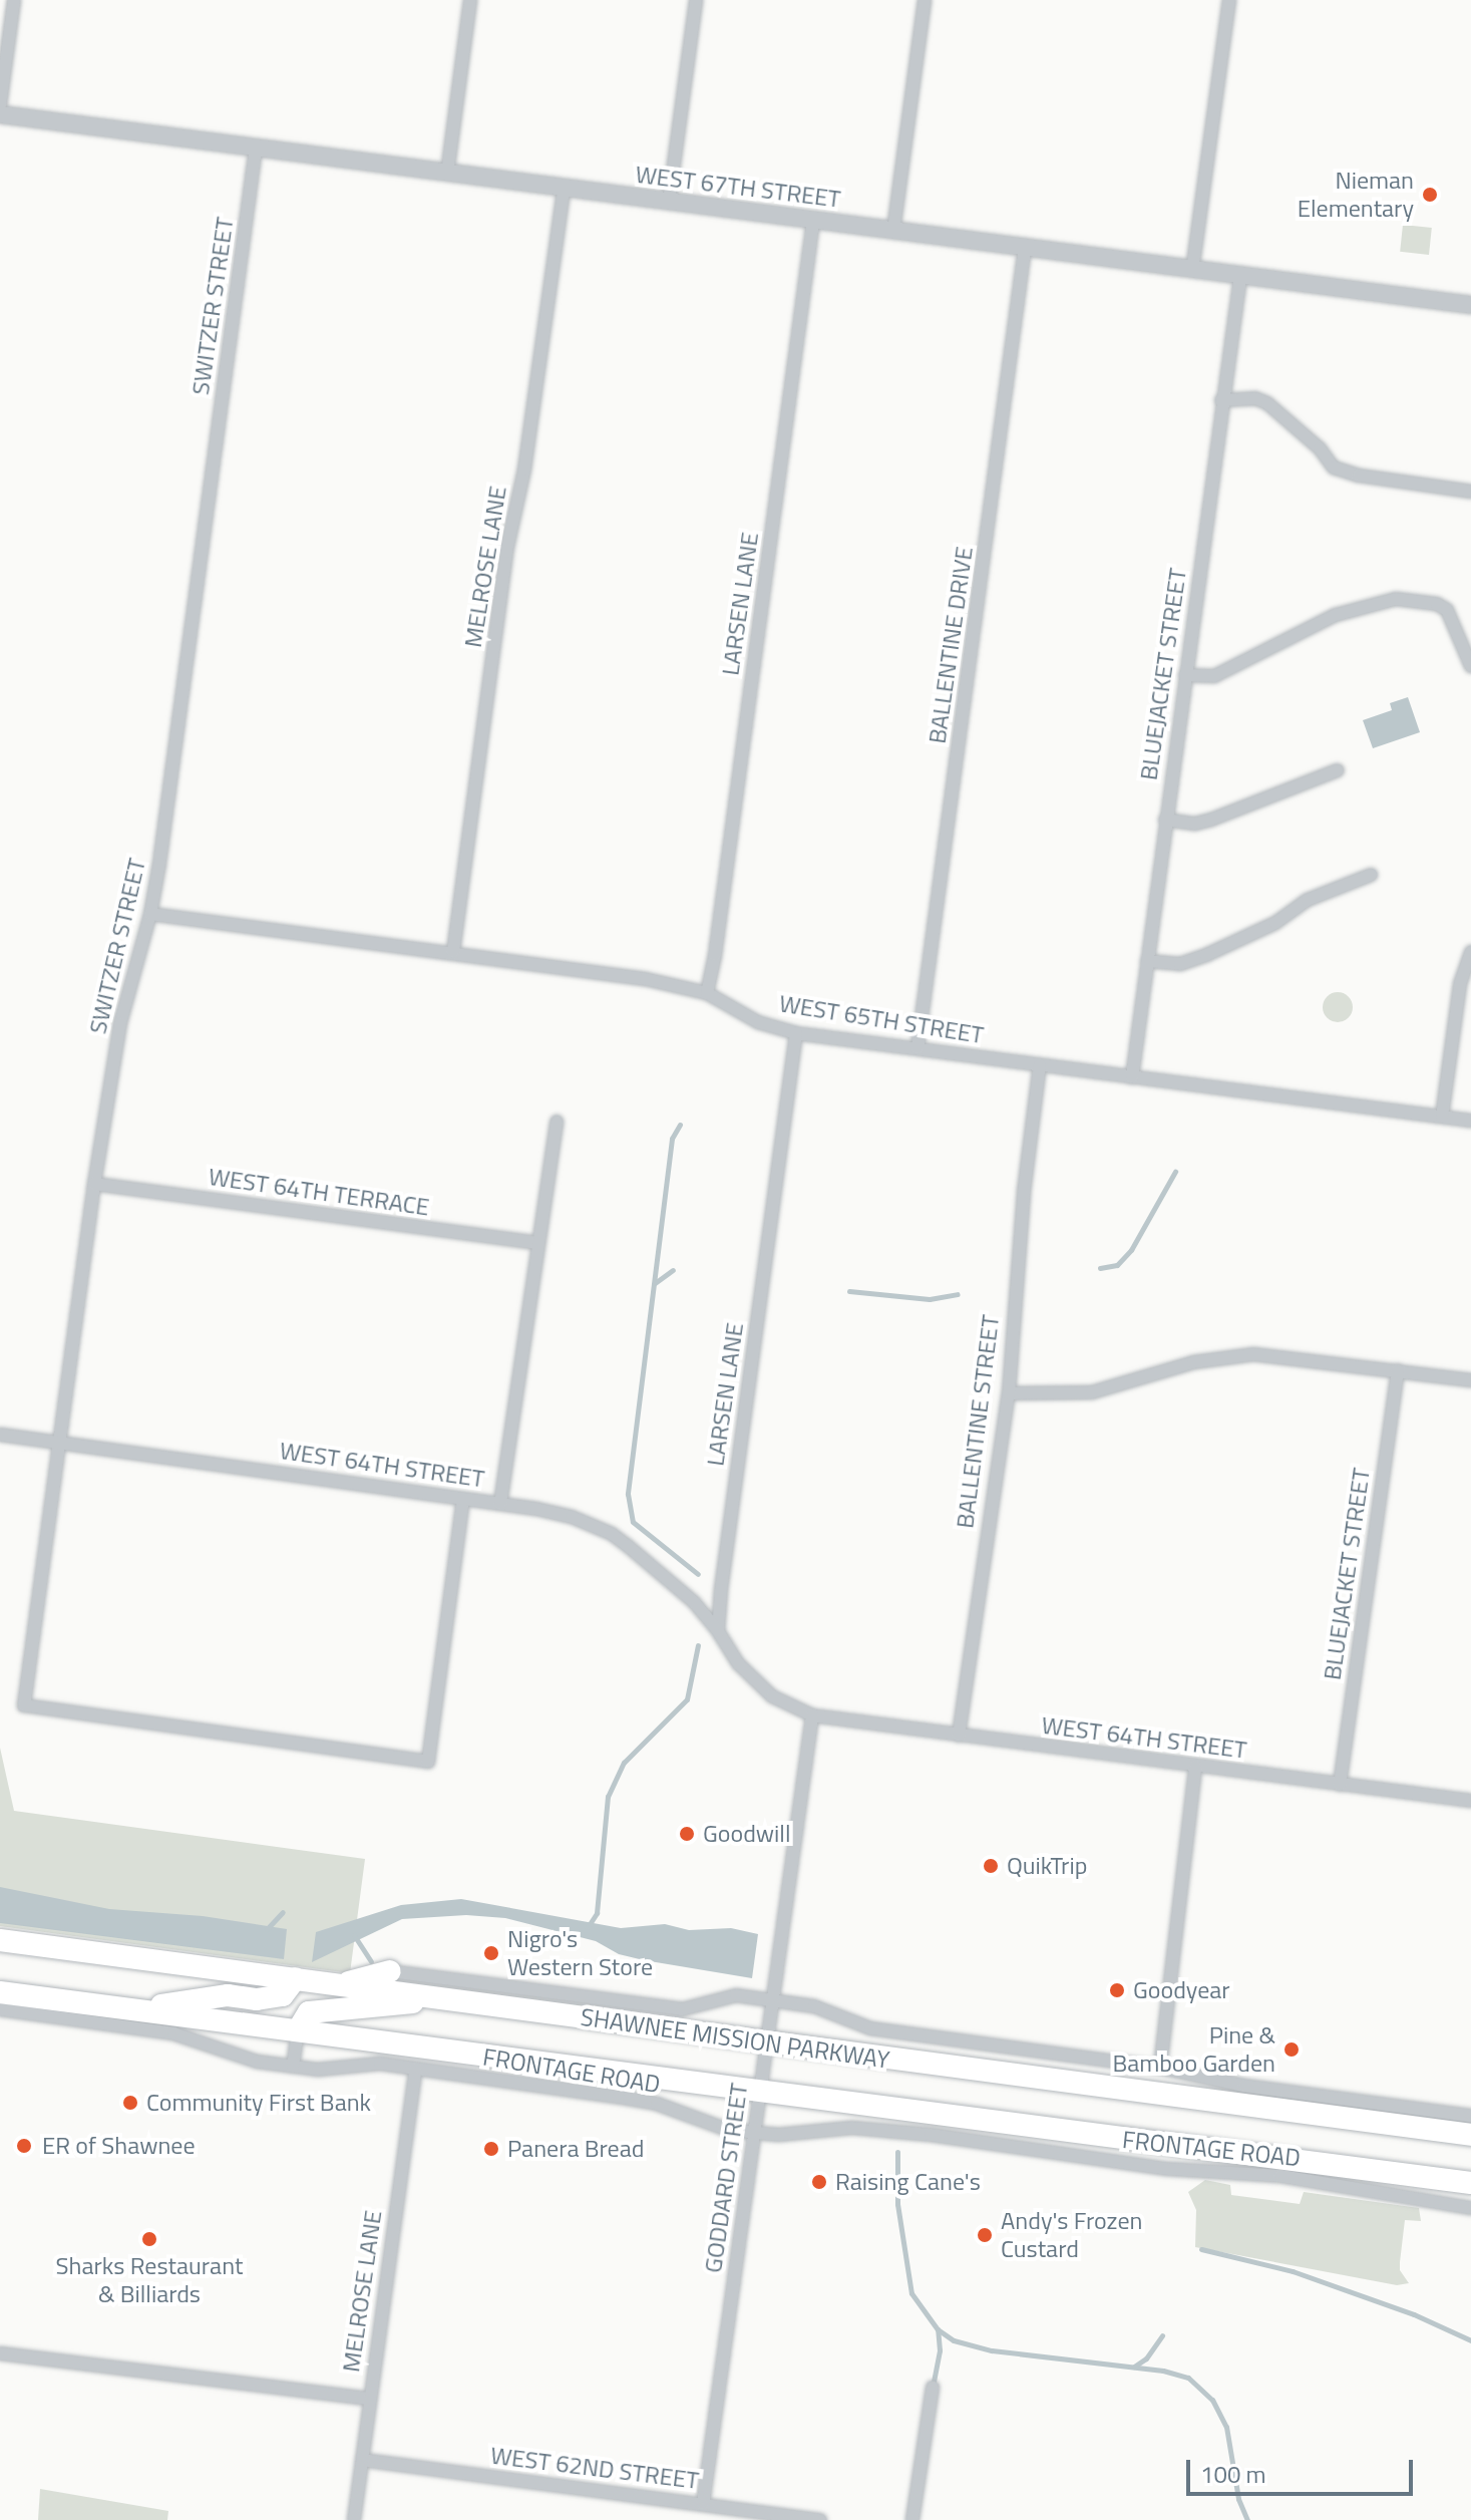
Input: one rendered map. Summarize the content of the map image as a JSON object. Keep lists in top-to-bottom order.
{
  "streets": {
    "highway": ["SHAWNEE MISSION PARKWAY"],
    "street": [
      "WEST 67TH STREET",
      "SWITZER STREET",
      "MELROSE LANE",
      "LARSEN LANE",
      "BALLENTINE DRIVE",
      "BLUEJACKET STREET",
      "WEST 65TH STREET",
      "WEST 64TH TERRACE",
      "BALLENTINE STREET",
      "WEST 64TH STREET",
      "FRONTAGE ROAD",
      "GODDARD STREET",
      "WEST 62ND STREET"
    ]
  },
  "crossings": [
    ["WEST 67TH STREET", "SWITZER STREET"],
    ["WEST 67TH STREET", "MELROSE LANE"],
    ["WEST 67TH STREET", "LARSEN LANE"],
    ["WEST 67TH STREET", "BALLENTINE DRIVE"],
    ["WEST 67TH STREET", "BLUEJACKET STREET"],
    ["SWITZER STREET", "WEST 65TH STREET"],
    ["SWITZER STREET", "WEST 64TH TERRACE"],
    ["SWITZER STREET", "WEST 64TH STREET"],
    ["MELROSE LANE", "WEST 65TH STREET"],
    ["MELROSE LANE", "FRONTAGE ROAD"],
    ["MELROSE LANE", "WEST 62ND STREET"],
    ["LARSEN LANE", "WEST 65TH STREET"],
    ["LARSEN LANE", "WEST 64TH STREET"],
    ["BALLENTINE DRIVE", "WEST 65TH STREET"],
    ["BLUEJACKET STREET", "WEST 65TH STREET"],
    ["BLUEJACKET STREET", "WEST 64TH STREET"],
    ["WEST 65TH STREET", "BALLENTINE STREET"],
    ["BALLENTINE STREET", "WEST 64TH STREET"],
    ["WEST 64TH STREET", "GODDARD STREET"],
    ["SHAWNEE MISSION PARKWAY", "GODDARD STREET"],
    ["FRONTAGE ROAD", "GODDARD STREET"],
    ["GODDARD STREET", "WEST 62ND STREET"]
  ],
  "places": [
    "Nieman Elementary",
    "Goodwill",
    "QuikTrip",
    "Nigro's Western Store",
    "Goodyear",
    "Pine & Bamboo Garden",
    "Community First Bank",
    "ER of Shawnee",
    "Panera Bread",
    "Raising Cane's",
    "Andy's Frozen Custard",
    "Sharks Restaurant & Billiards"
  ],
  "scale_bar": "100 m"
}
